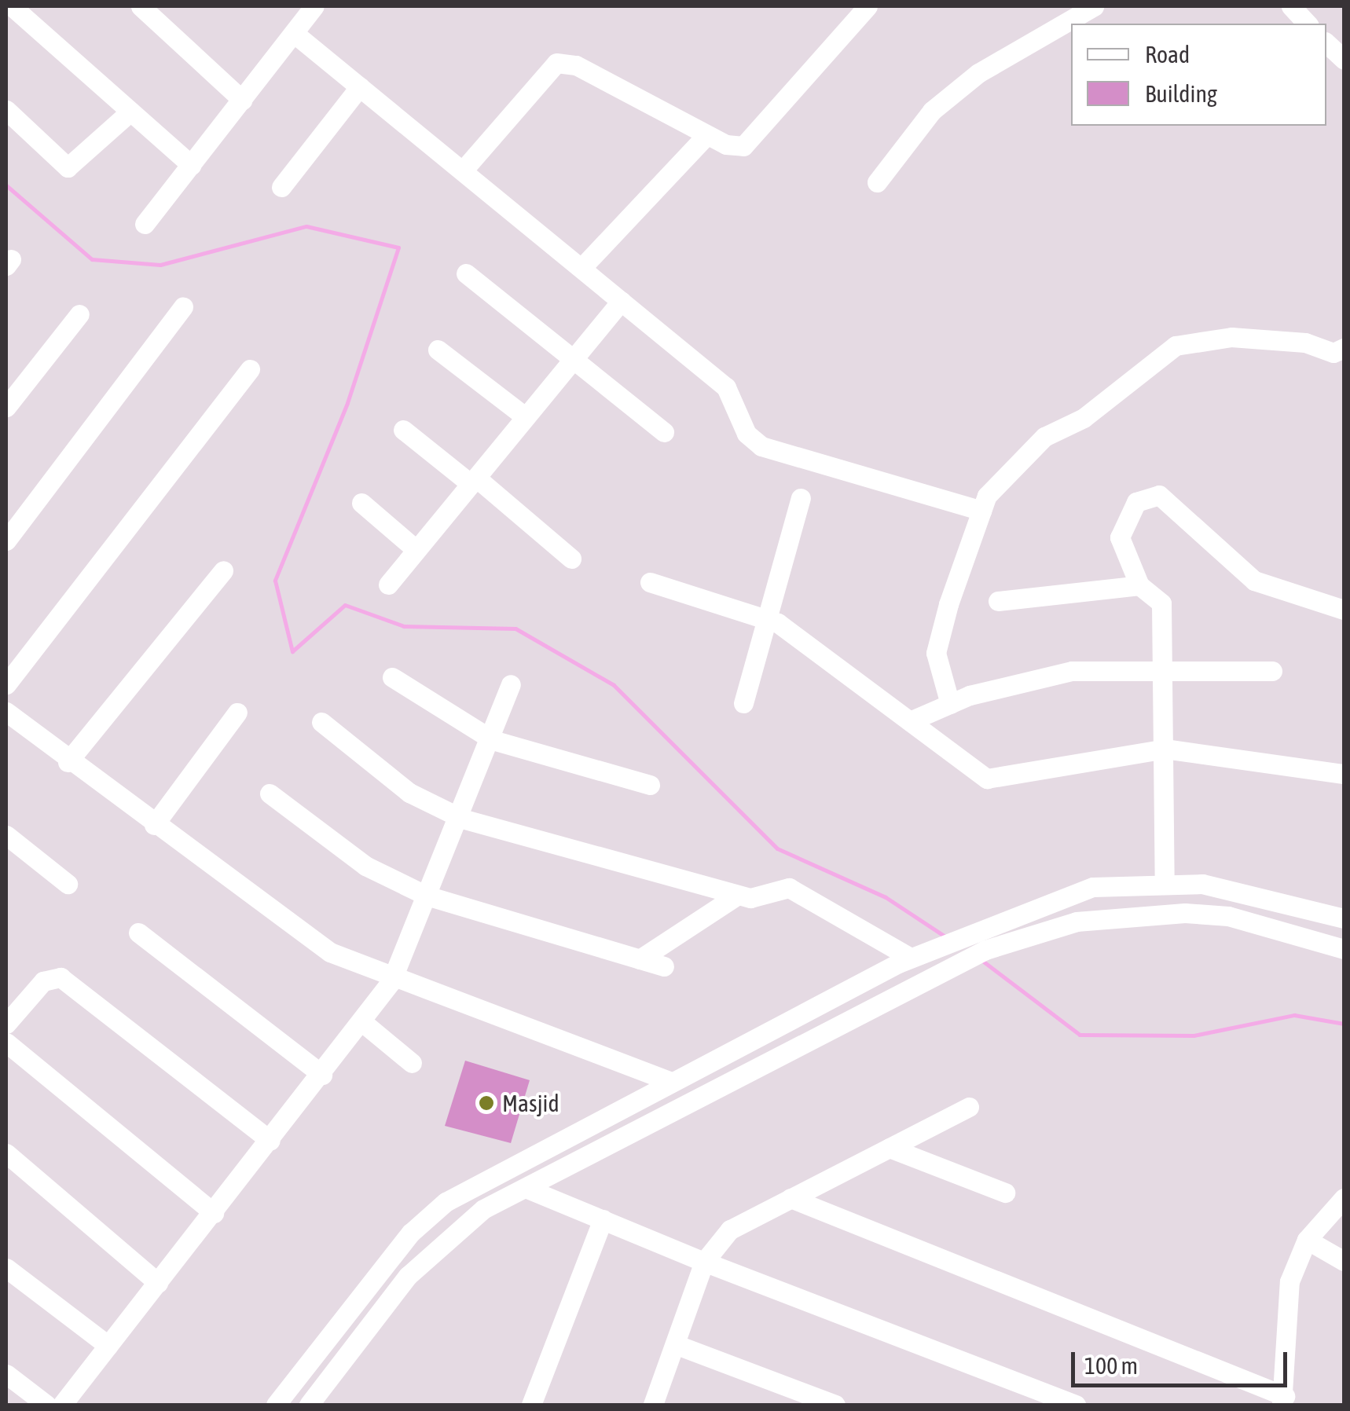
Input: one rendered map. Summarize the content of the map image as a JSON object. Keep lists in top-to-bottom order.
{
  "places": ["Masjid"],
  "legend": ["Road", "Building"],
  "scale_bar": "100 m"
}
